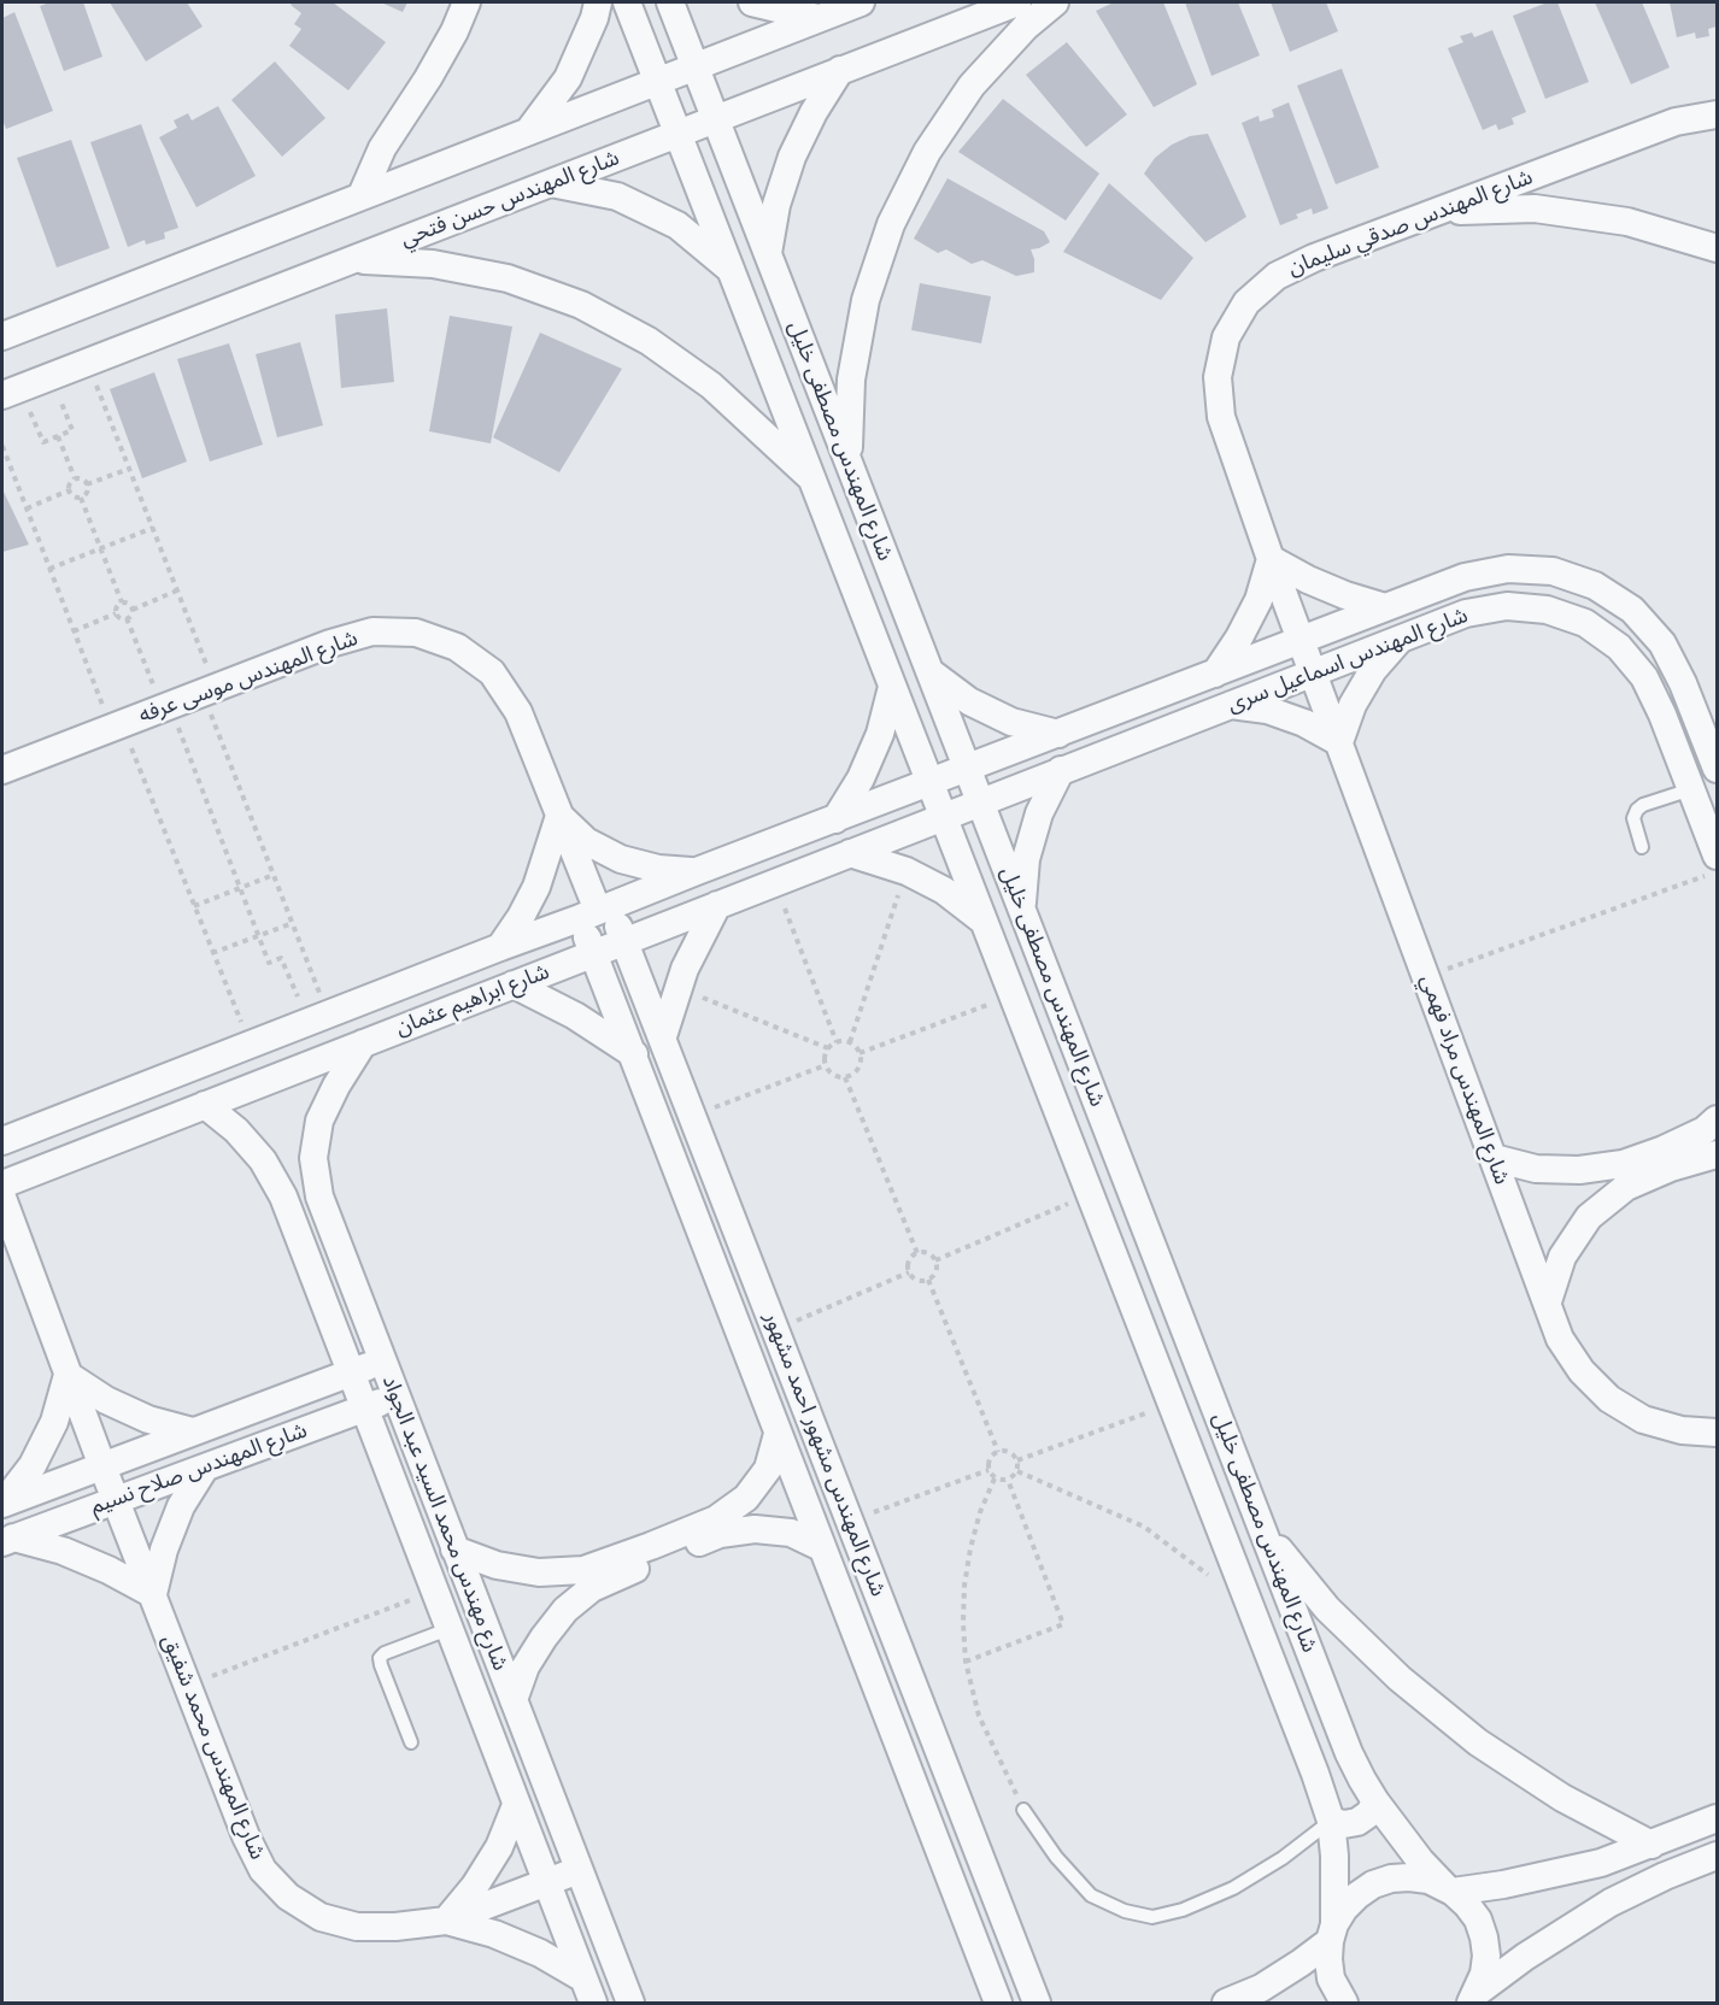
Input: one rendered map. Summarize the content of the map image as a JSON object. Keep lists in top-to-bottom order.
{
  "streets": {
    "street": [
      "شارع المهندس حسن فتحي",
      "شارع المهندس صدقي سليمان",
      "شارع المهندس مصطفى خليل",
      "شارع المهندس اسماعيل سرى",
      "شارع المهندس موسى عرفه",
      "شارع ابراهيم عثمان",
      "شارع المهندس مراد فهمي",
      "شارع المهندس مشهور احمد مشهور",
      "شارع المهندس صلاح نسيم",
      "شارع مهندس محمد السيد عبد الجواد",
      "شارع المهندس محمد شفيق"
    ]
  },
  "crossings": [
    ["شارع المهندس حسن فتحي", "شارع المهندس مصطفى خليل"],
    ["شارع المهندس صدقي سليمان", "شارع المهندس اسماعيل سرى"],
    ["شارع المهندس صدقي سليمان", "شارع المهندس مراد فهمي"],
    ["شارع المهندس مصطفى خليل", "شارع المهندس اسماعيل سرى"],
    ["شارع المهندس مصطفى خليل", "شارع ابراهيم عثمان"],
    ["شارع المهندس اسماعيل سرى", "شارع ابراهيم عثمان"],
    ["شارع المهندس اسماعيل سرى", "شارع المهندس مراد فهمي"],
    ["شارع المهندس موسى عرفه", "شارع ابراهيم عثمان"],
    ["شارع المهندس موسى عرفه", "شارع المهندس مشهور احمد مشهور"],
    ["شارع ابراهيم عثمان", "شارع المهندس مشهور احمد مشهور"],
    ["شارع ابراهيم عثمان", "شارع مهندس محمد السيد عبد الجواد"],
    ["شارع المهندس صلاح نسيم", "شارع مهندس محمد السيد عبد الجواد"],
    ["شارع المهندس صلاح نسيم", "شارع المهندس محمد شفيق"],
    ["شارع مهندس محمد السيد عبد الجواد", "شارع المهندس محمد شفيق"]
  ]
}
